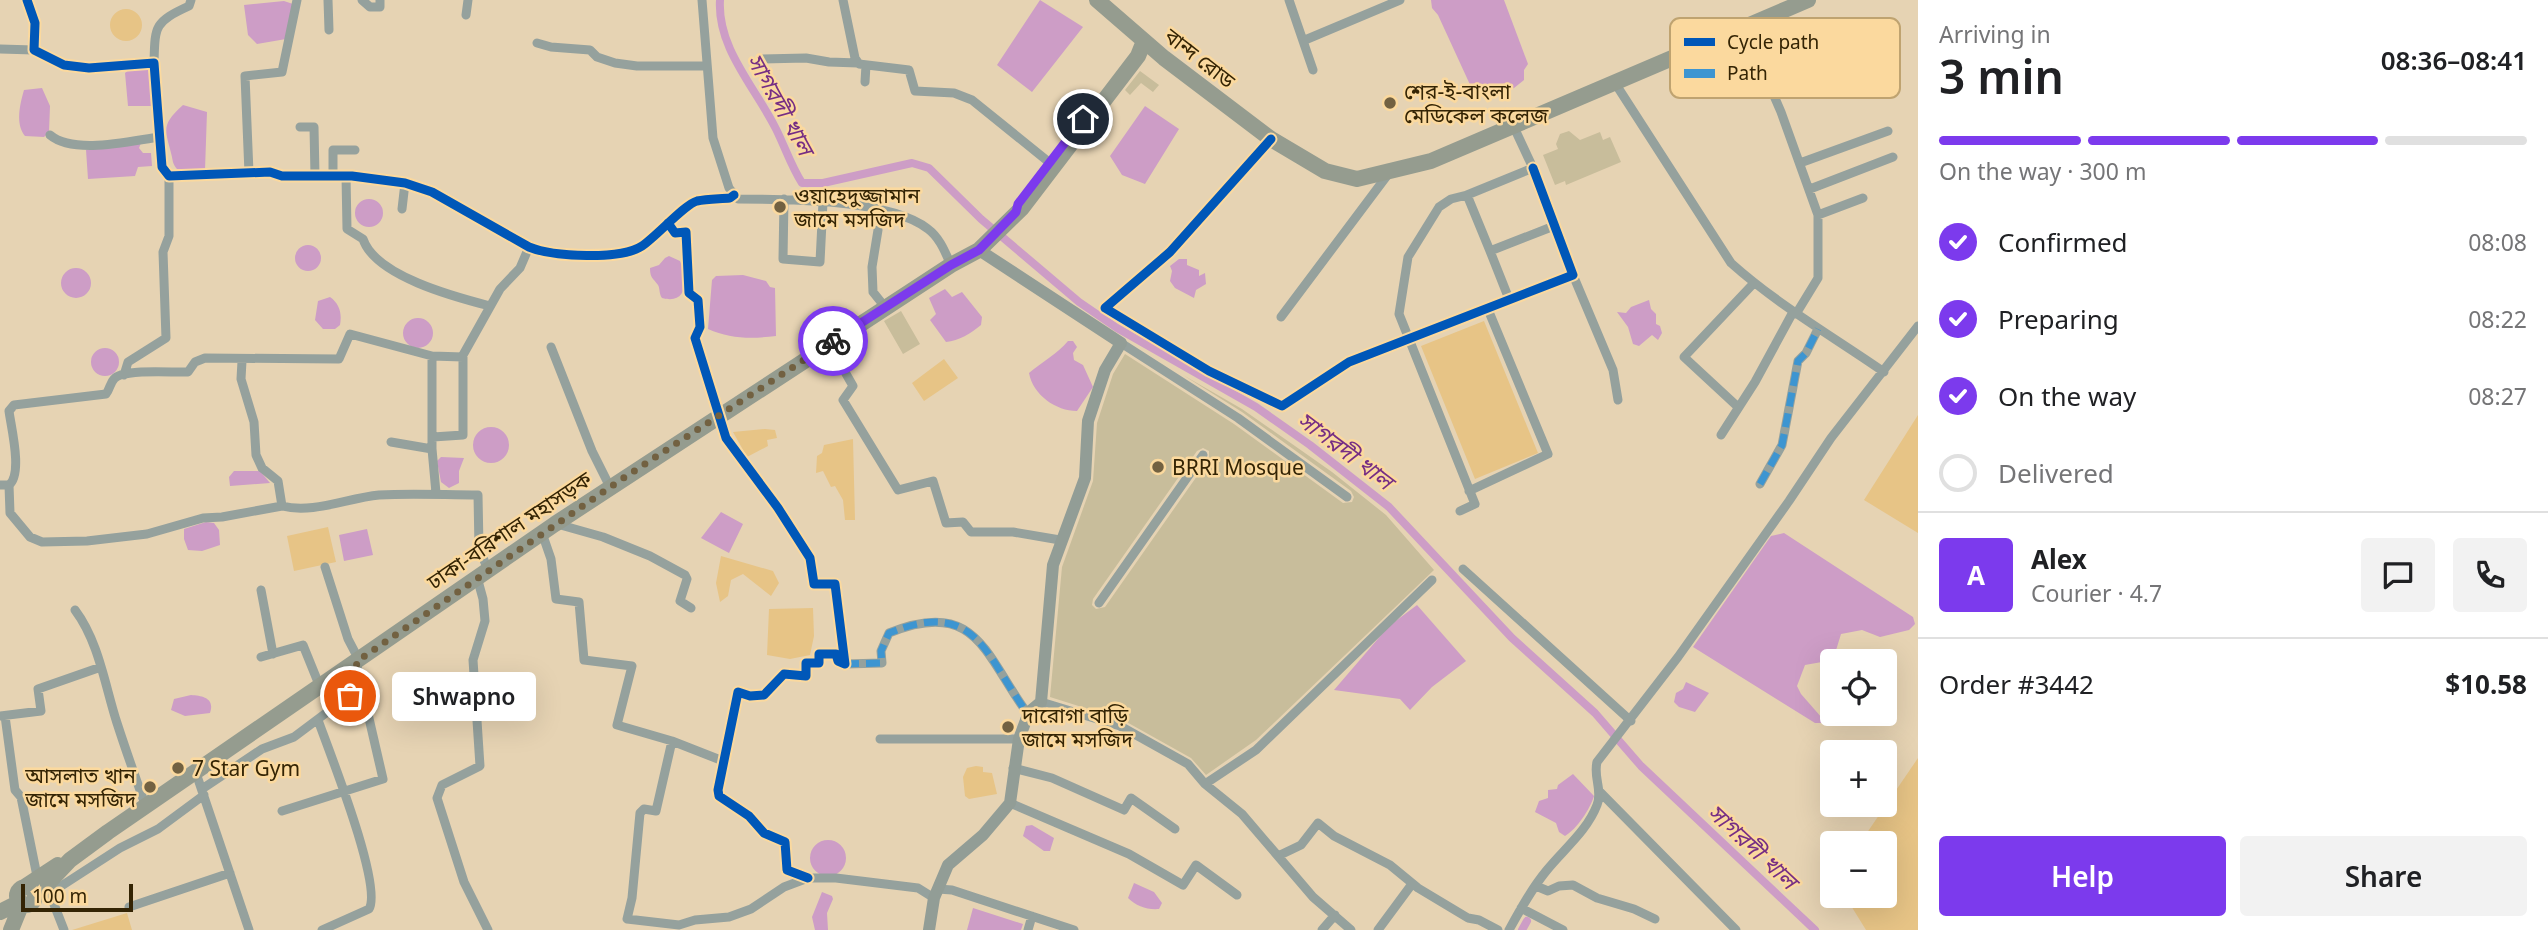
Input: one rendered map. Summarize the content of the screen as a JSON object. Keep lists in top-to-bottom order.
{
  "streets": {
    "highway": ["বান্দ রোড", "ঢাকা-বরিশাল মহাসড়ক"]
  },
  "water": ["সাগরদী খাল"],
  "places": [
    "শের-ই-বাংলা মেডিকেল কলেজ",
    "ওয়াহেদুজ্জামান জামে মসজিদ",
    "BRRI Mosque",
    "Shwapno",
    "দারোগা বাড়ি জামে মসজিদ",
    "7 Star Gym",
    "আসলাত খান জামে মসজিদ"
  ],
  "legend": ["Cycle path", "Path"],
  "scale_bar": "100 m",
  "page": {
    "heading": ["3 min", "Arriving in", "08:36–08:41"],
    "panel": [
      "Alex",
      "Courier · 4.7",
      "Order #3442",
      "$10.58"
    ],
    "bar": "On the way · 300 m",
    "list": [
      ["Confirmed", "08:08"],
      ["Preparing", "08:22"],
      ["On the way", "08:27"],
      "Delivered"
    ],
    "round": "A",
    "map_buttons": ["+", "−"],
    "bubble": "Shwapno",
    "buttons": ["Help", "Share"],
    "scale": "100 m"
  }
}
